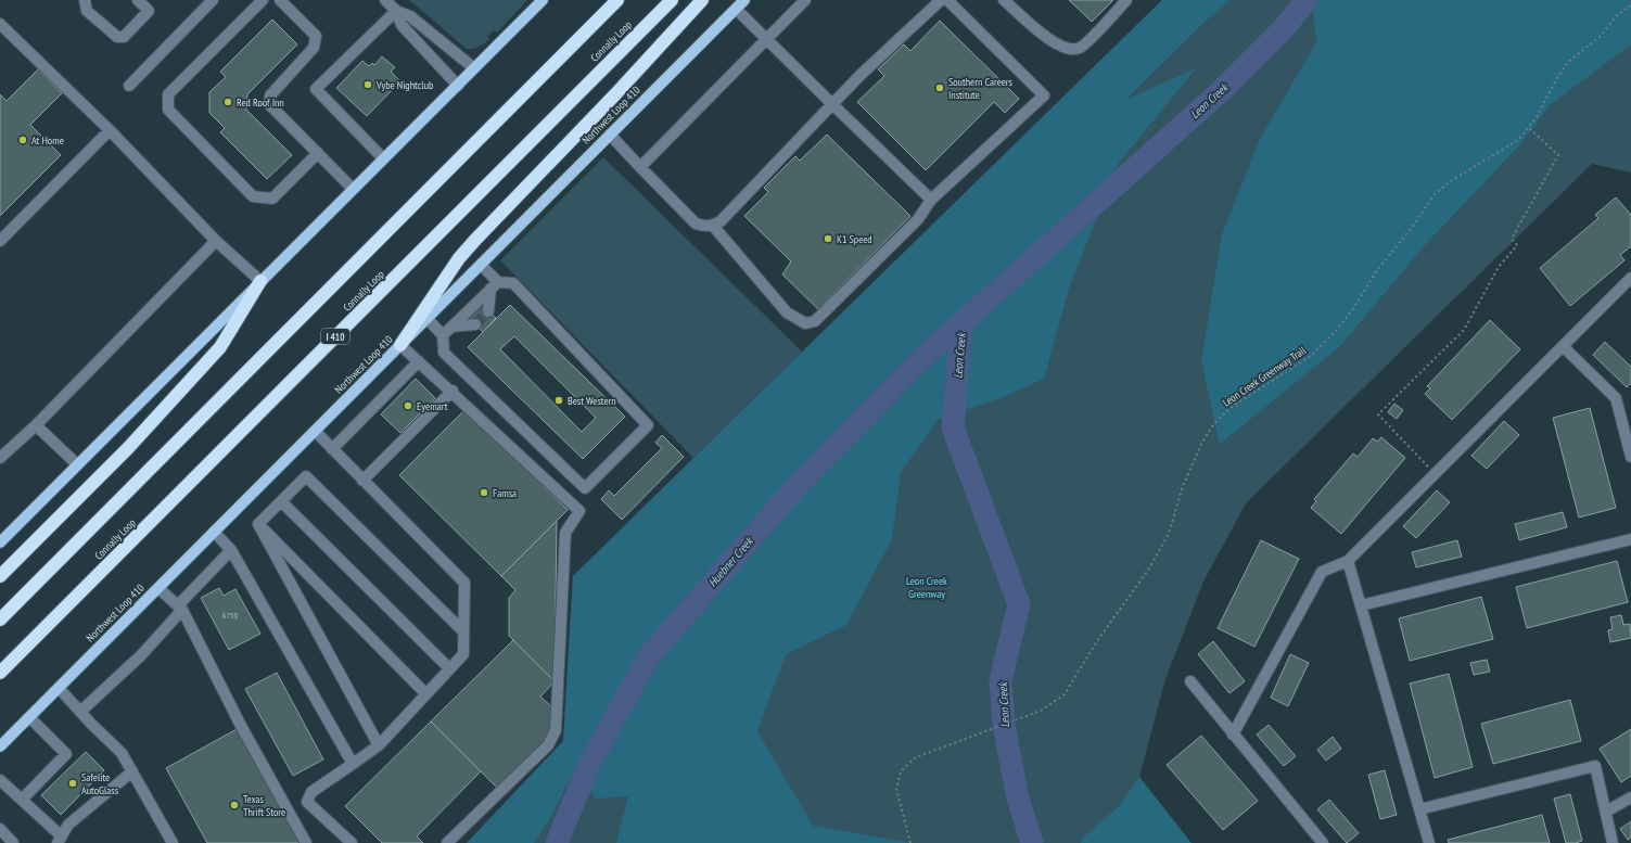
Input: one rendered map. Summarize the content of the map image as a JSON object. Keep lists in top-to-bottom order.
{
  "streets": {
    "highway": ["Connally Loop", "I 410"],
    "main road": ["Northwest Loop 410"],
    "path": ["Leon Creek Greenway Trail"]
  },
  "water": ["Leon Creek", "Huebner Creek"],
  "parks": ["Leon Creek Greenway"],
  "places": [
    "Vybe Nightclub",
    "Southern Careers Institute",
    "Red Roof Inn",
    "At Home",
    "K1 Speed",
    "Best Western",
    "Eyemart",
    "Famsa",
    "Safelite AutoGlass",
    "Texas Thrift Store"
  ],
  "house_numbers": ["6759"]
}
